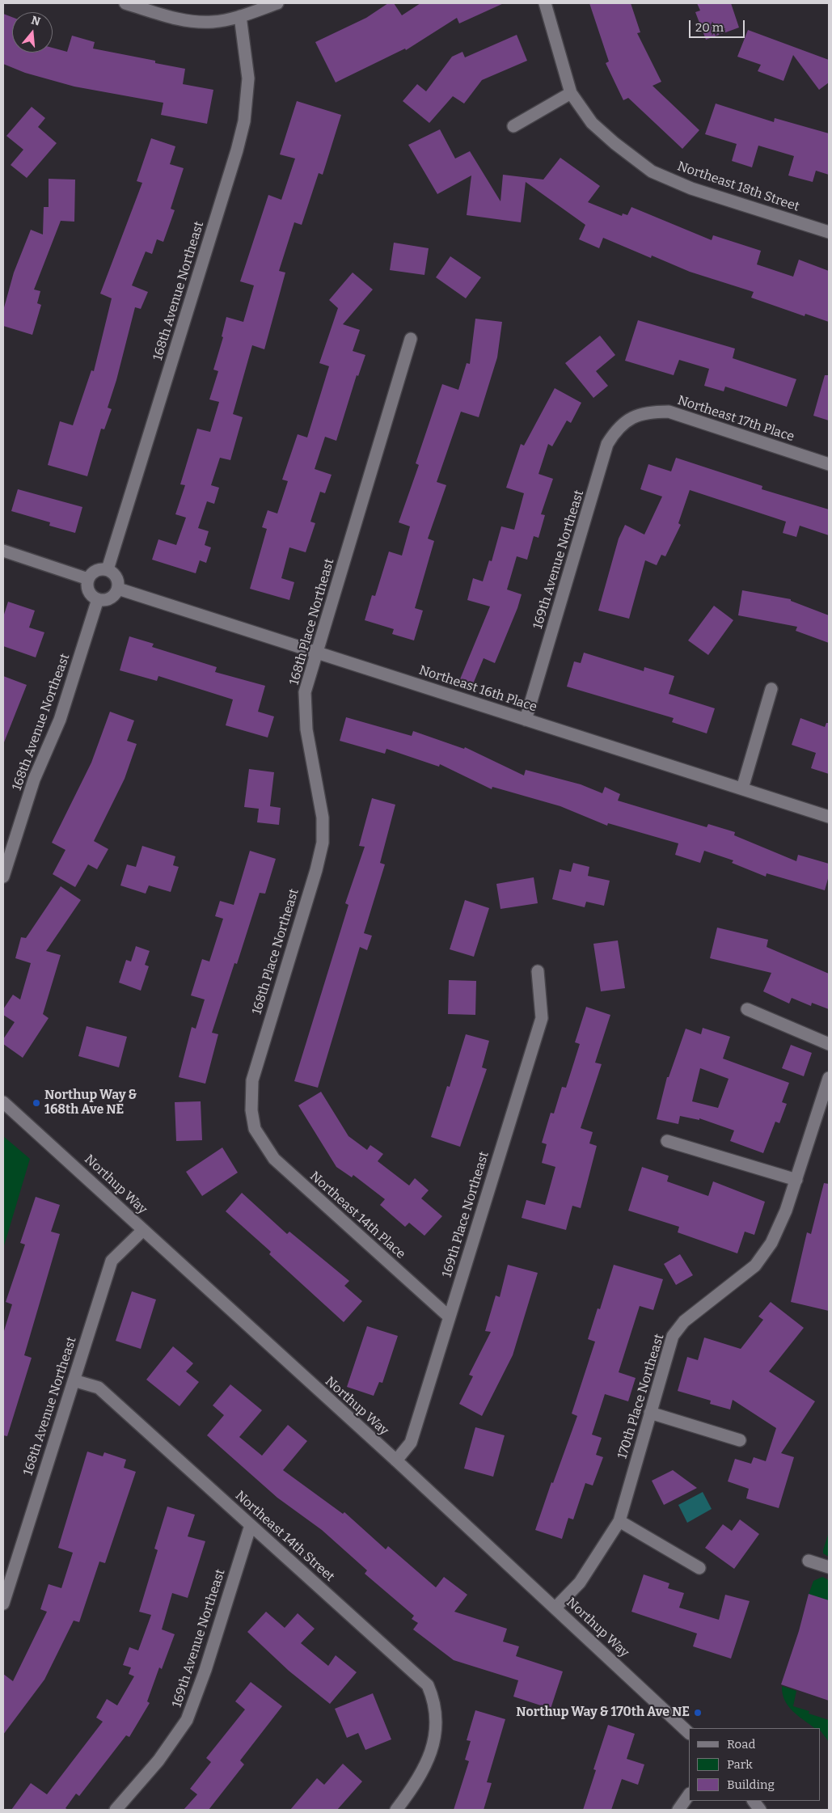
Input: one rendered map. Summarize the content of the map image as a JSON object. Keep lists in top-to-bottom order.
{
  "streets": {
    "street": [
      "Northeast 18th Street",
      "168th Avenue Northeast",
      "Northeast 17th Place",
      "169th Avenue Northeast",
      "168th Place Northeast",
      "Northeast 16th Place",
      "Northup Way",
      "169th Place Northeast",
      "Northeast 14th Place",
      "170th Place Northeast",
      "Northeast 14th Street"
    ]
  },
  "crossings": [
    ["168th Avenue Northeast", "Northeast 16th Place"],
    ["168th Avenue Northeast", "Northup Way"],
    ["168th Avenue Northeast", "Northeast 14th Street"],
    ["Northeast 17th Place", "169th Avenue Northeast"],
    ["169th Avenue Northeast", "Northeast 16th Place"],
    ["169th Avenue Northeast", "Northeast 14th Street"],
    ["168th Place Northeast", "Northeast 16th Place"],
    ["168th Place Northeast", "Northeast 14th Place"],
    ["Northup Way", "169th Place Northeast"],
    ["Northup Way", "170th Place Northeast"],
    ["169th Place Northeast", "Northeast 14th Place"]
  ],
  "places": ["Northup Way & 168th Ave NE", "Northup Way & 170th Ave NE"],
  "legend": ["Road", "Park", "Building"],
  "scale_bar": "20 m",
  "north": "top"
}
